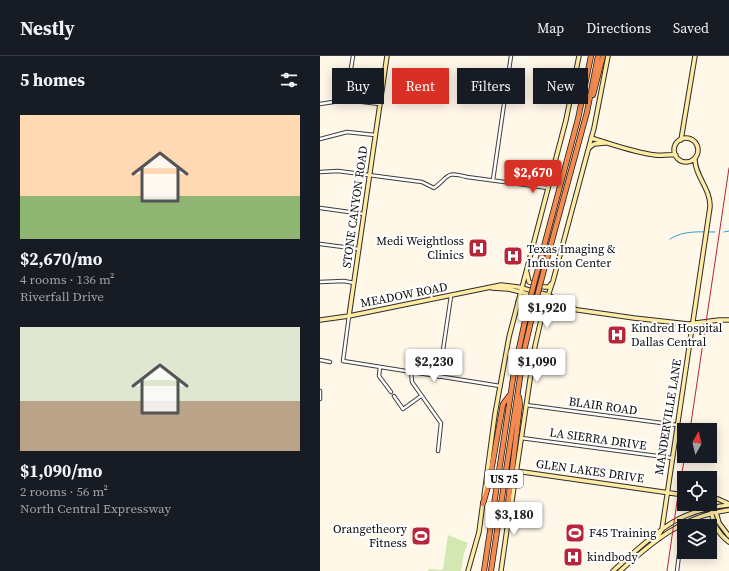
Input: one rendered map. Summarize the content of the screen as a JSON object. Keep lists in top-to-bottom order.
{
  "streets": {
    "highway": ["US 75"],
    "street": [
      "STONE CANYON ROAD",
      "MEADOW ROAD",
      "BLAIR ROAD",
      "MANDERVILLE LANE",
      "LA SIERRA DRIVE",
      "GLEN LAKES DRIVE"
    ]
  },
  "crossings": [
    ["STONE CANYON ROAD", "MEADOW ROAD"],
    ["MEADOW ROAD", "MANDERVILLE LANE"],
    ["BLAIR ROAD", "MANDERVILLE LANE"],
    ["MANDERVILLE LANE", "LA SIERRA DRIVE"],
    ["MANDERVILLE LANE", "GLEN LAKES DRIVE"]
  ],
  "places": {
    "hospital": [
      "Medi Weightloss Clinics",
      "Texas Imaging & Infusion Center",
      "Kindred Hospital Dallas Central",
      "kindbody"
    ],
    "sports": ["F45 Training", "Orangetheory Fitness"]
  },
  "north": "top",
  "page": {
    "header": "Nestly",
    "nav": ["Map", "Directions", "Saved"],
    "heading": "5 homes",
    "chip": [
      "Buy",
      "Rent",
      "Filters",
      "New"
    ],
    "list": [
      {
        "name": "$2,670/mo",
        "note": "4 rooms · 136 m² · Riverfall Drive"
      },
      {
        "name": "$1,090/mo",
        "note": "2 rooms · 56 m² · North Central Expressway"
      }
    ],
    "price": [
      "$2,670",
      "$1,920",
      "$2,230",
      "$1,090",
      "$3,180"
    ]
  }
}
